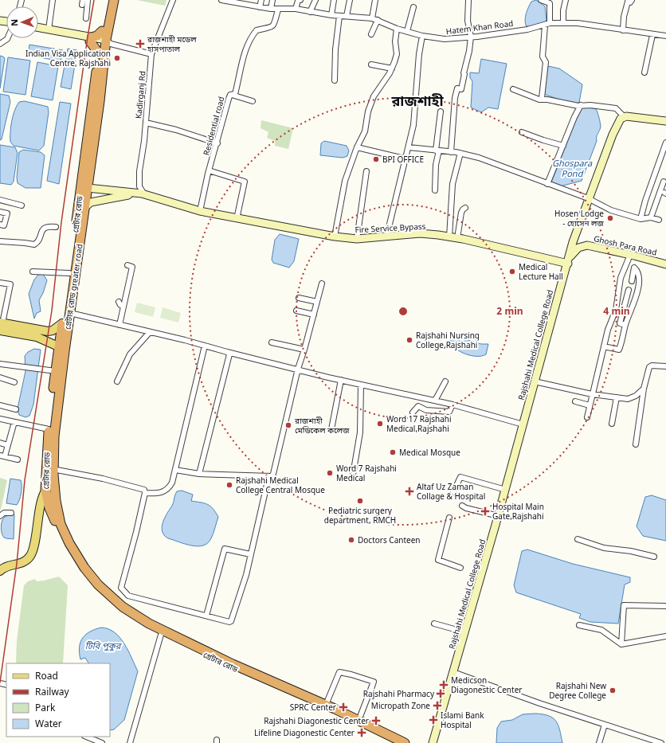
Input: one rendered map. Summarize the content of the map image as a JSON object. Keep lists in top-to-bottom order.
{
  "streets": {
    "highway": ["গ্রেটার রোড", "গ্রেটার রোড greater road"],
    "main road": ["Fire Service Bypass", "Ghosh Para Road", "Rajshahi Medical College Road"],
    "street": ["Hatem Khan Road", "Kadirganj Rd", "Residential road"]
  },
  "crossings": [
    ["Hatem Khan Road", "Residential road"],
    ["Kadirganj Rd", "Fire Service Bypass"],
    ["Residential road", "Fire Service Bypass"],
    ["গ্রেটার রোড", "গ্রেটার রোড greater road"],
    ["Fire Service Bypass", "গ্রেটার রোড greater road"],
    ["Fire Service Bypass", "Rajshahi Medical College Road"]
  ],
  "districts": ["রাজশাহী"],
  "water": ["Ghospara Pond", "টিবি পুকুর"],
  "places": {
    "health": [
      "রাজশাহী মডেল হাসপাতাল",
      "Altaf Uz Zaman Collage & Hospital",
      "Hospital Main Gate,Rajshahi",
      "Medicson Diagonestic Center",
      "Rajshahi Pharmacy",
      "Micropath Zone",
      "SPRC Center",
      "Islami Bank Hospital",
      "Rajshahi Diagonestic Center",
      "Lifeline Diagonestic Center"
    ],
    "other": [
      "Indian Visa Application Centre, Rajshahi",
      "BPI OFFICE",
      "Hosen Lodge - হোসেন লজ",
      "Medical Lecture Hall",
      "Rajshahi Nursing College,Rajshahi",
      "Word 17 Rajshahi Medical,Rajshahi",
      "রাজশাহী মেডিকেল কলেজ",
      "Medical Mosque",
      "Word 7 Rajshahi Medical",
      "Rajshahi Medical College Central Mosque",
      "Pediatric surgery department, RMCH",
      "Doctors Canteen",
      "Rajshahi New Degree College"
    ]
  },
  "legend": [
    "Road",
    "Railway",
    "Park",
    "Water"
  ],
  "north": "left",
  "rings": ["2 min", "4 min"]
}
